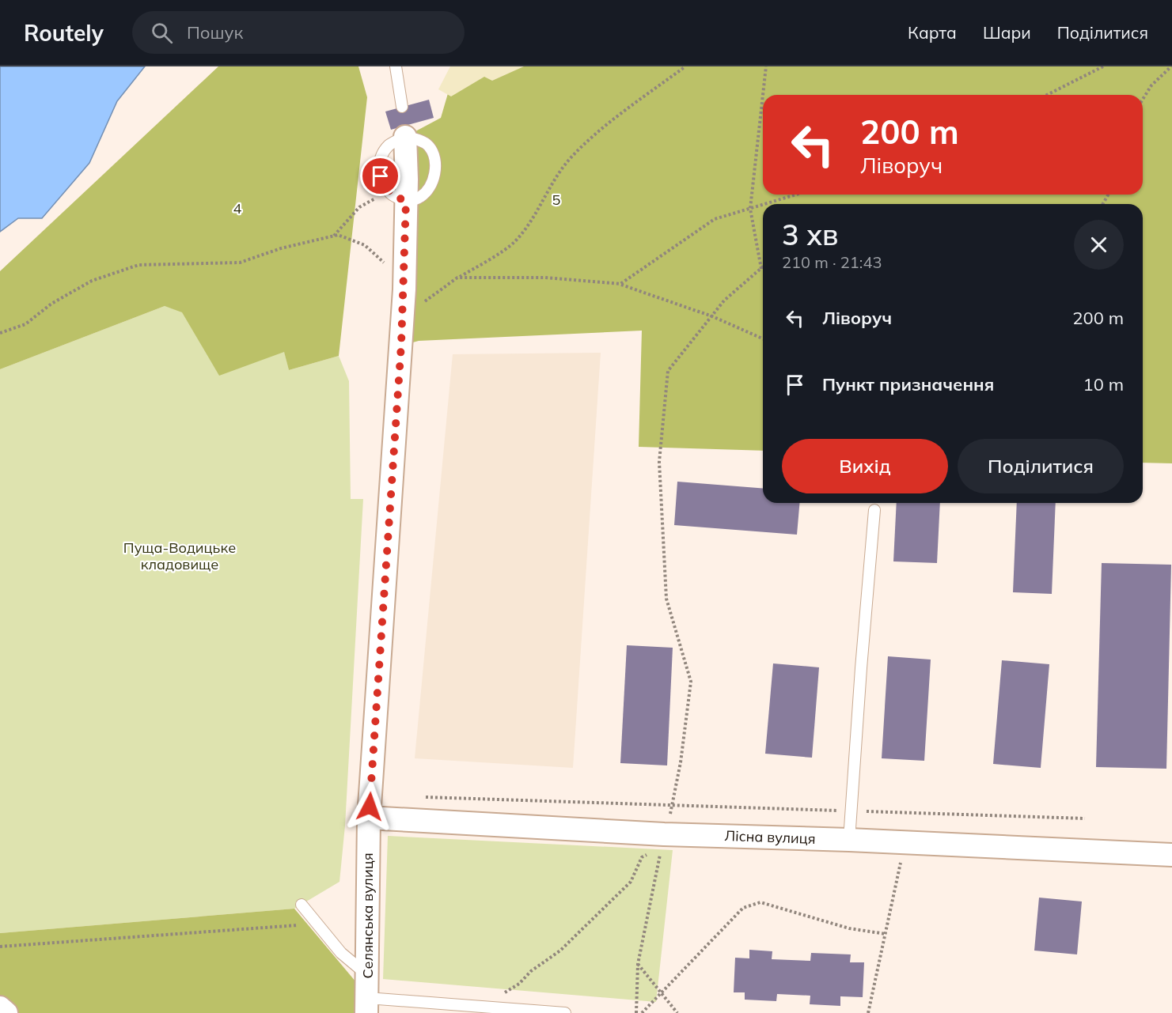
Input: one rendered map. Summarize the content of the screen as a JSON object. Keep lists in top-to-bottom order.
{
  "streets": {
    "street": ["Лісна вулиця", "Селянська вулиця"]
  },
  "crossings": [
    ["Лісна вулиця", "Селянська вулиця"]
  ],
  "parks": ["5", "4", "Пуща-Водицьке кладовище"],
  "page": {
    "header": "Routely",
    "search": "Пошук",
    "nav": ["Карта", "Шари", "Поділитися"],
    "turn": ["200 m", "Ліворуч"],
    "heading": ["3 хв", "210 m · 21:43"],
    "list": [
      {
        "name": "Ліворуч",
        "value": "200 m"
      },
      {
        "name": "Пункт призначення",
        "value": "10 m"
      }
    ],
    "buttons": ["Вихід", "Поділитися"]
  }
}
